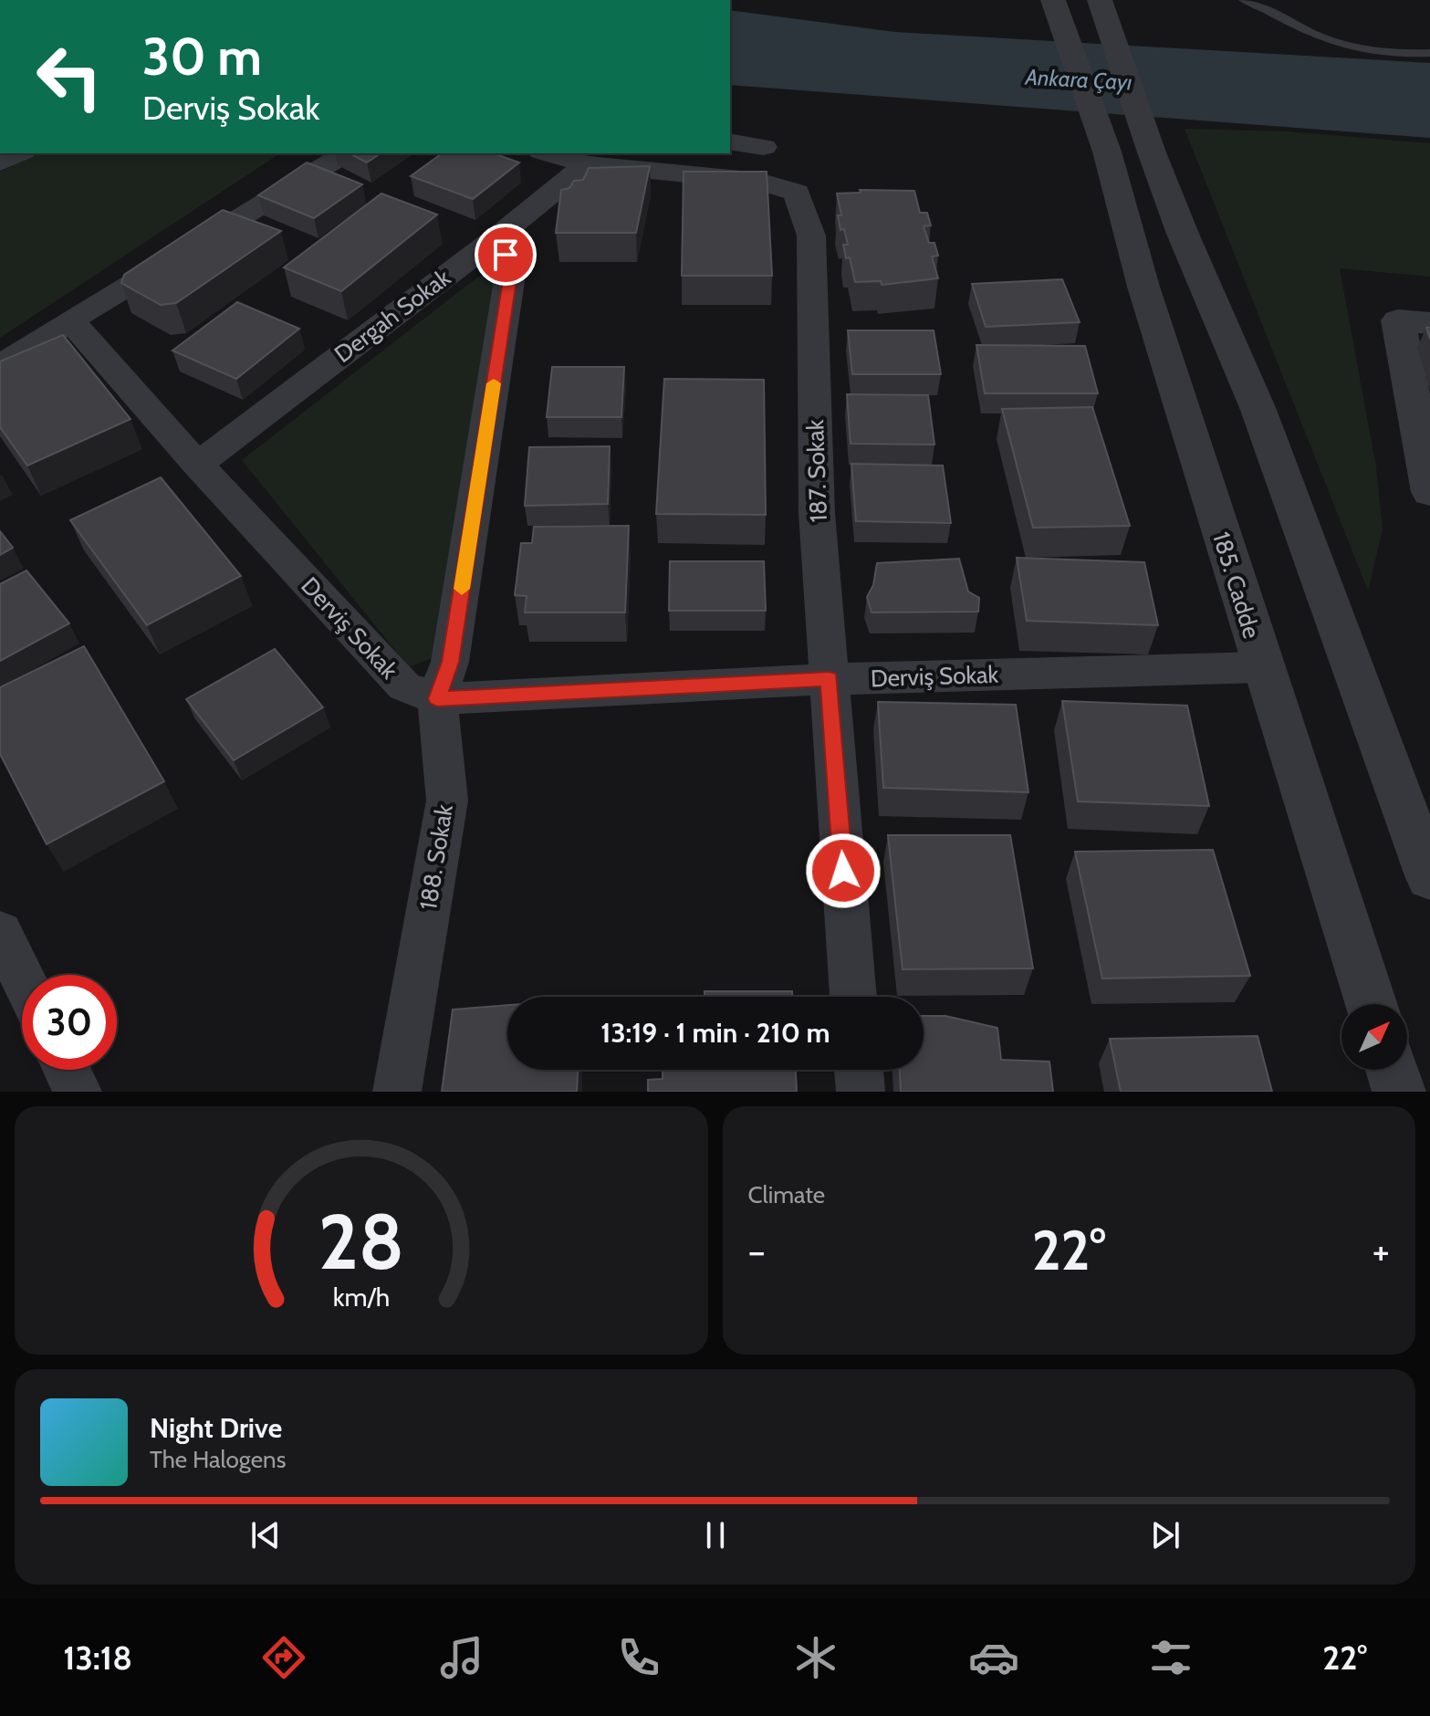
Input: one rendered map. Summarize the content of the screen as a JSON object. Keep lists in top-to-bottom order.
{
  "streets": {
    "street": [
      "Dergah Sokak",
      "187. Sokak",
      "185. Cadde",
      "Derviş Sokak",
      "188. Sokak"
    ]
  },
  "crossings": [
    ["Dergah Sokak", "187. Sokak"],
    ["Dergah Sokak", "Derviş Sokak"],
    ["Dergah Sokak", "188. Sokak"],
    ["187. Sokak", "Derviş Sokak"],
    ["185. Cadde", "Derviş Sokak"],
    ["Derviş Sokak", "188. Sokak"]
  ],
  "water": ["Ankara Çayı"],
  "north": "top right",
  "page": {
    "turn": ["30 m", "Derviş Sokak"],
    "limit": "30",
    "trip": "13:19 · 1 min · 210 m",
    "tile": "Climate",
    "heat": ["−", "22°", "+"],
    "song": ["Night Drive", "The Halogens"],
    "tabs": ["13:18", "22°"],
    "gauge": ["28", "km/h"]
  }
}
